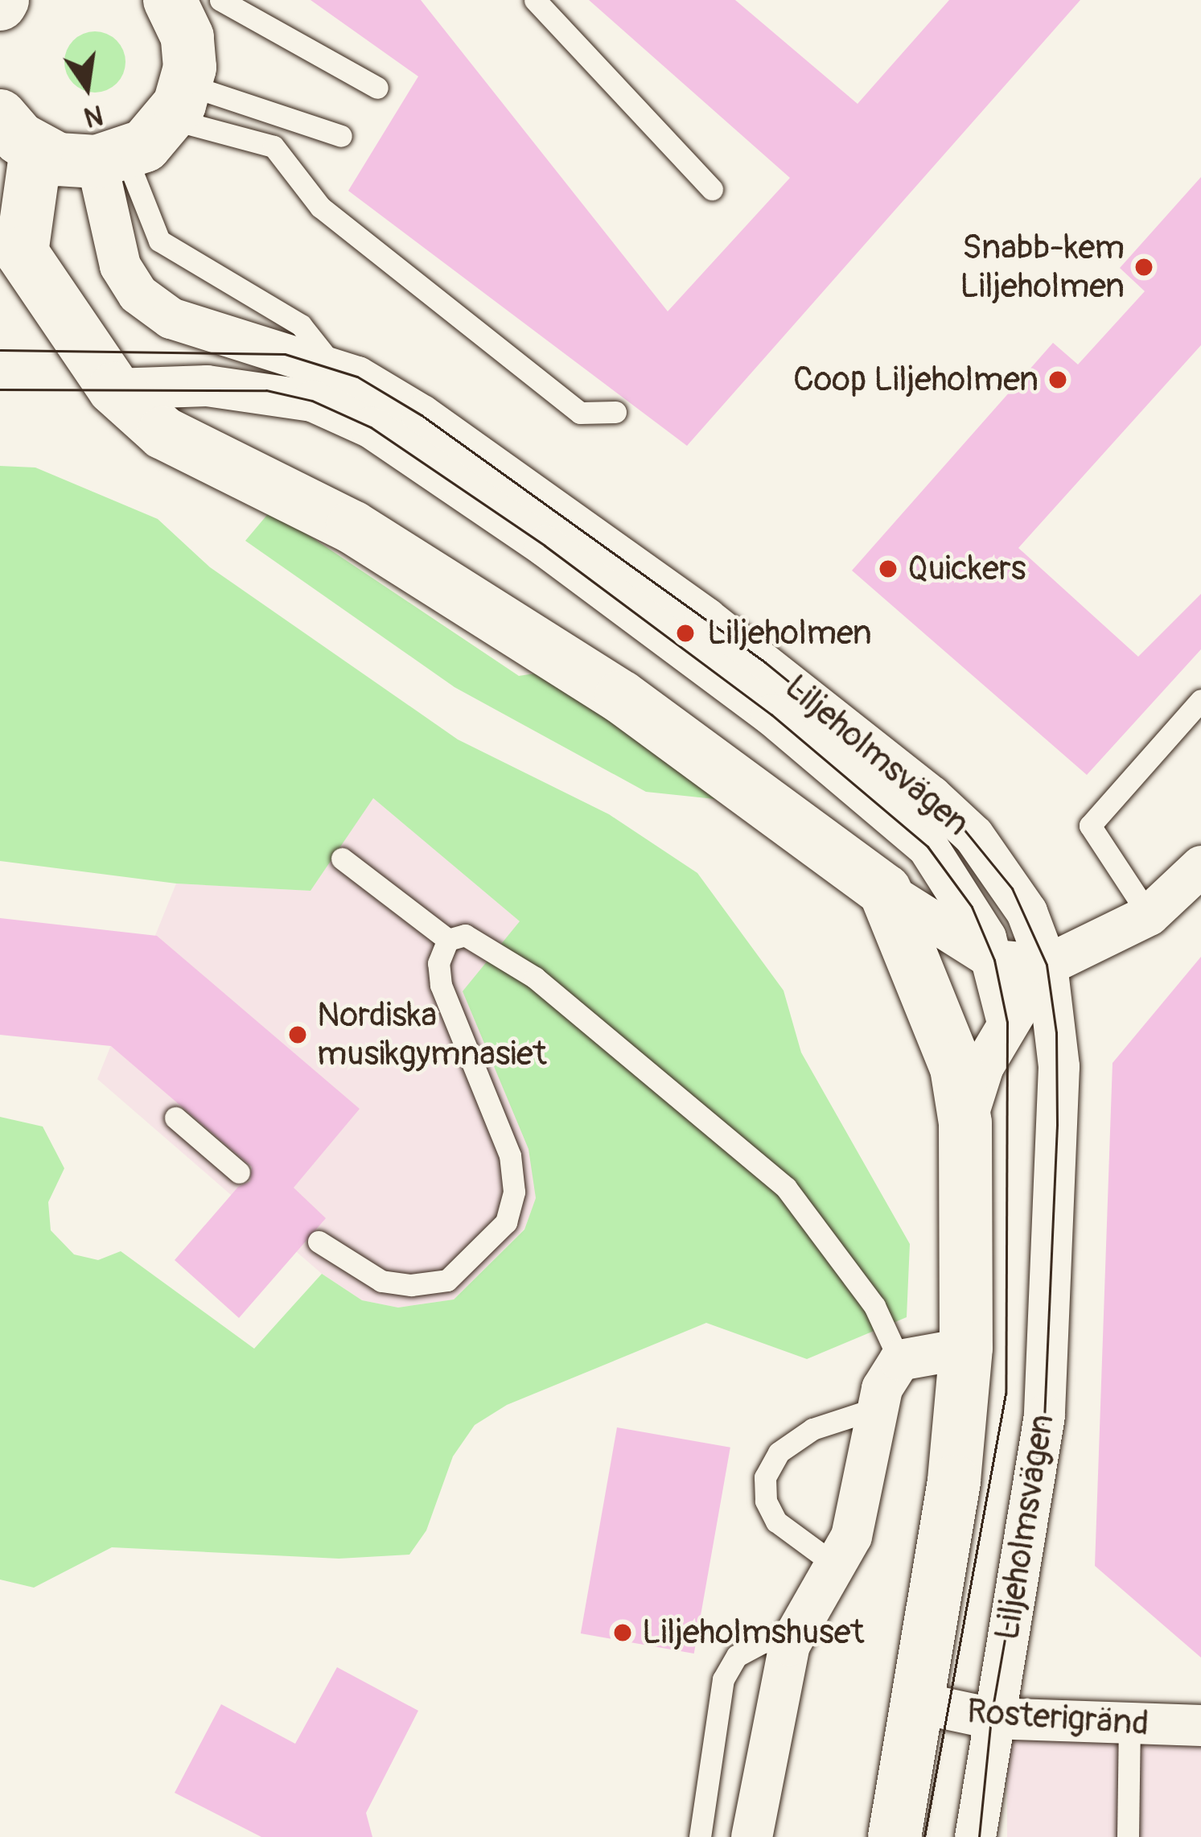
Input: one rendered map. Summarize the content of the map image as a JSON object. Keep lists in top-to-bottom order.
{
  "streets": {
    "street": ["Liljeholmsvägen", "Rosterigränd"]
  },
  "crossings": [
    ["Liljeholmsvägen", "Rosterigränd"]
  ],
  "places": [
    "Snabb-kem Liljeholmen",
    "Coop Liljeholmen",
    "Quickers",
    "Liljeholmen",
    "Nordiska musikgymnasiet",
    "Liljeholmshuset"
  ],
  "north": "bottom"
}
